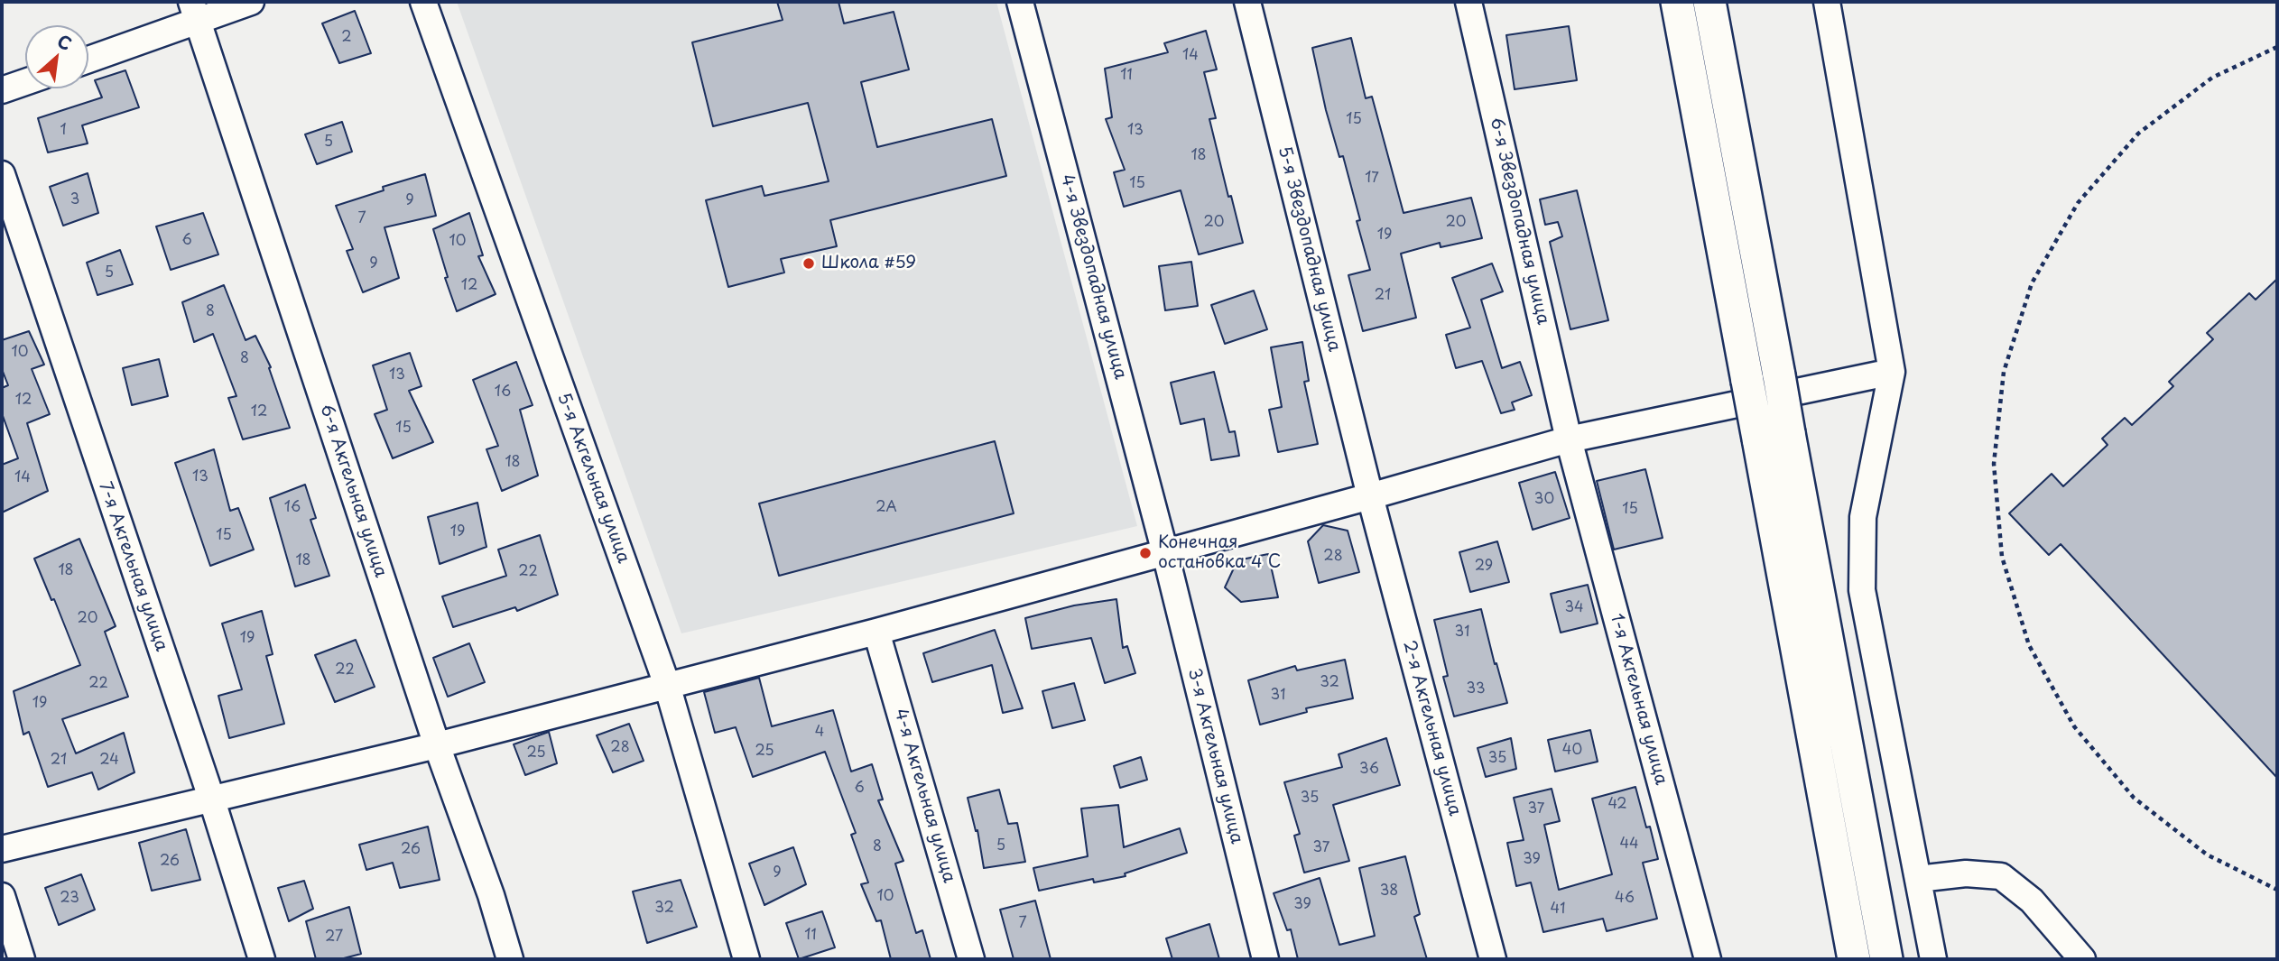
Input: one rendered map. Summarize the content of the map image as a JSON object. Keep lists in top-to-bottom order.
{
  "streets": {
    "street": [
      "6-я Звездопадная улица",
      "5-я Звездопадная улица",
      "4-я Звездопадная улица",
      "5-я Акгельная улица",
      "6-я Акгельная улица",
      "7-я Акгельная улица",
      "1-я Акгельная улица",
      "2-я Акгельная улица",
      "3-я Акгельная улица",
      "4-я Акгельная улица"
    ]
  },
  "crossings": [
    ["6-я Звездопадная улица", "1-я Акгельная улица"],
    ["5-я Звездопадная улица", "2-я Акгельная улица"],
    ["4-я Звездопадная улица", "3-я Акгельная улица"]
  ],
  "places": ["Школа #59", "Конечная остановка 4 С"],
  "house_numbers": [
    "2",
    "14",
    "11",
    "15",
    "1",
    "13",
    "5",
    "18",
    "17",
    "15",
    "3",
    "9",
    "7",
    "20",
    "20",
    "19",
    "6",
    "10",
    "9",
    "5",
    "12",
    "21",
    "8",
    "10",
    "8",
    "13",
    "16",
    "12",
    "12",
    "15",
    "18",
    "13",
    "14",
    "30",
    "16",
    "2А",
    "15",
    "19",
    "15",
    "28",
    "18",
    "29",
    "18",
    "22",
    "34",
    "20",
    "31",
    "19",
    "22",
    "32",
    "22",
    "33",
    "31",
    "19",
    "4",
    "28",
    "40",
    "25",
    "25",
    "35",
    "21",
    "24",
    "36",
    "6",
    "35",
    "42",
    "37",
    "44",
    "5",
    "8",
    "37",
    "26",
    "39",
    "26",
    "9",
    "38",
    "10",
    "23",
    "46",
    "39",
    "32",
    "41",
    "7",
    "11",
    "27"
  ],
  "north": "top right"
}
